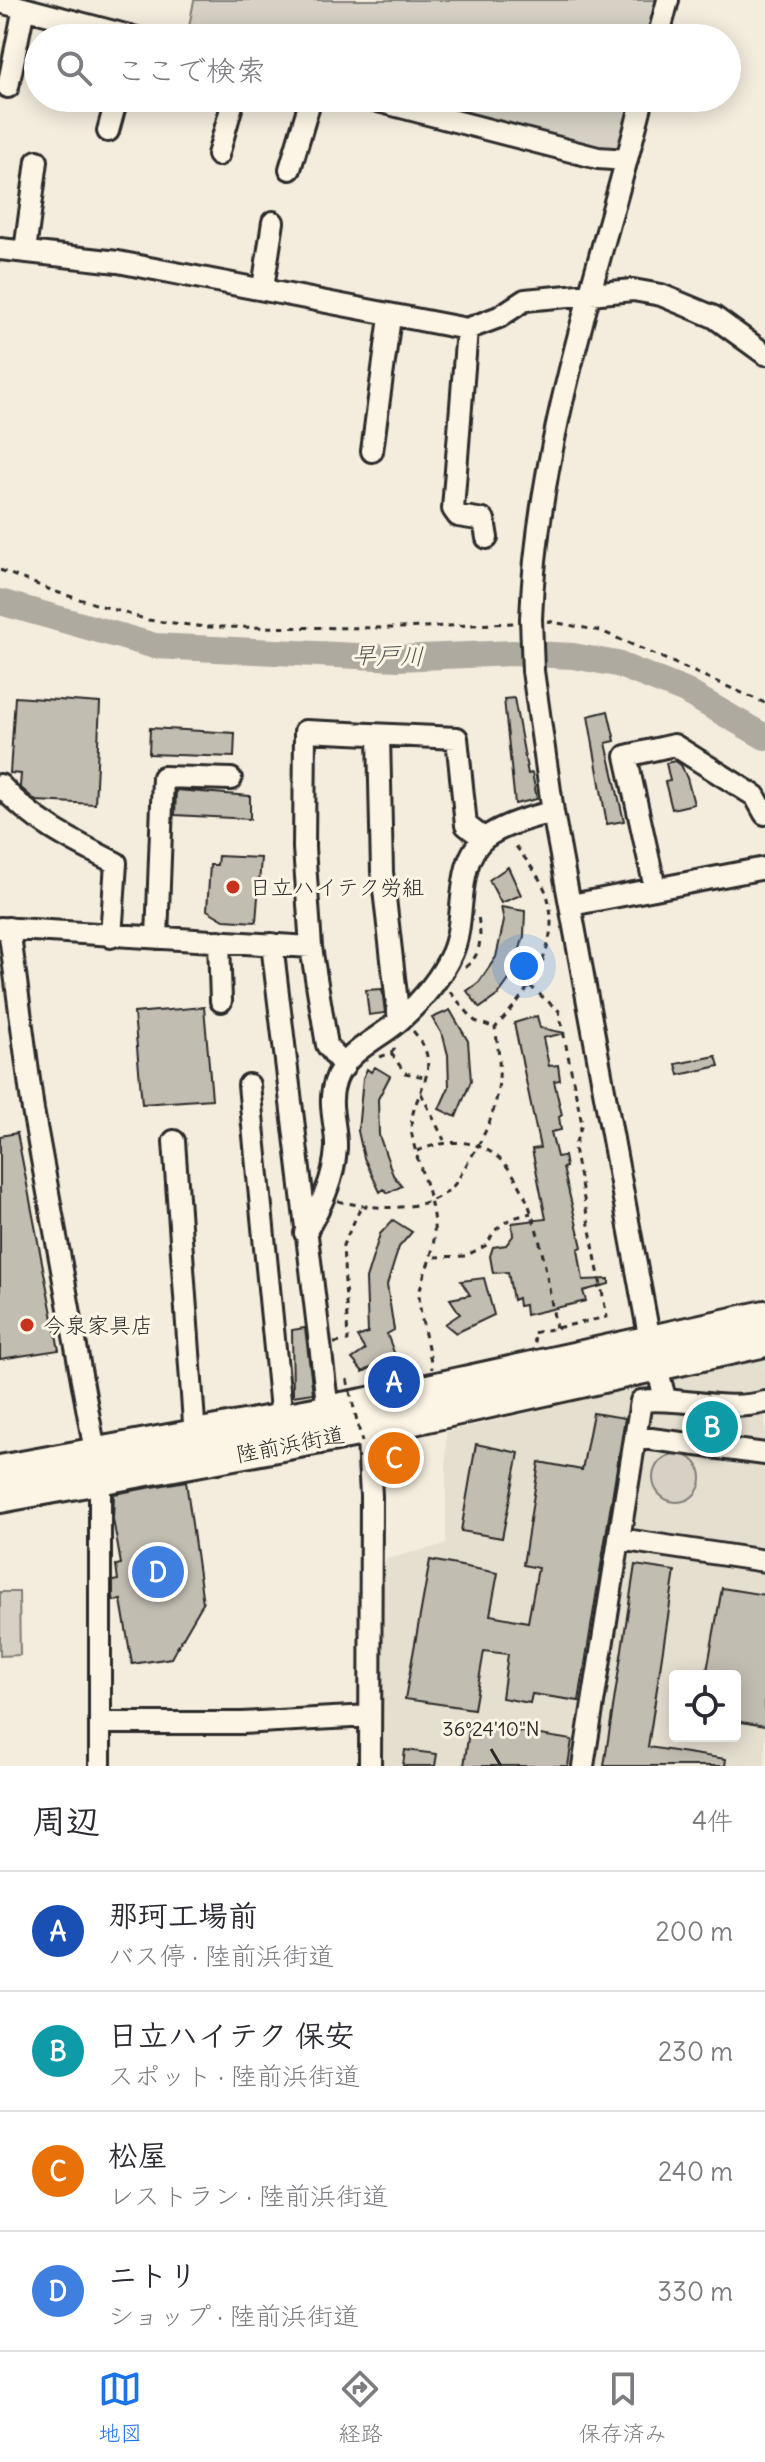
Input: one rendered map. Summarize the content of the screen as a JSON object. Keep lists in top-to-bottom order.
{
  "streets": {
    "highway": ["陸前浜街道"]
  },
  "water": ["早戸川"],
  "places": ["日立ハイテク労組", "今泉家具店"],
  "page": {
    "search": "ここで検索",
    "pins": [
      "A",
      "B",
      "C",
      "D"
    ],
    "heading": ["周辺", "4件"],
    "list": [
      {
        "mark": "A",
        "name": "那珂工場前",
        "note": "バス停 · 陸前浜街道",
        "value": "200 m"
      },
      {
        "mark": "B",
        "name": "日立ハイテク 保安",
        "note": "スポット · 陸前浜街道",
        "value": "230 m"
      },
      {
        "mark": "C",
        "name": "松屋",
        "note": "レストラン · 陸前浜街道",
        "value": "240 m"
      },
      {
        "mark": "D",
        "name": "ニトリ",
        "note": "ショップ · 陸前浜街道",
        "value": "330 m"
      }
    ],
    "nav": ["地図", "経路", "保存済み"]
  },
  "coordinates": ["36°24'10\"N"]
}
